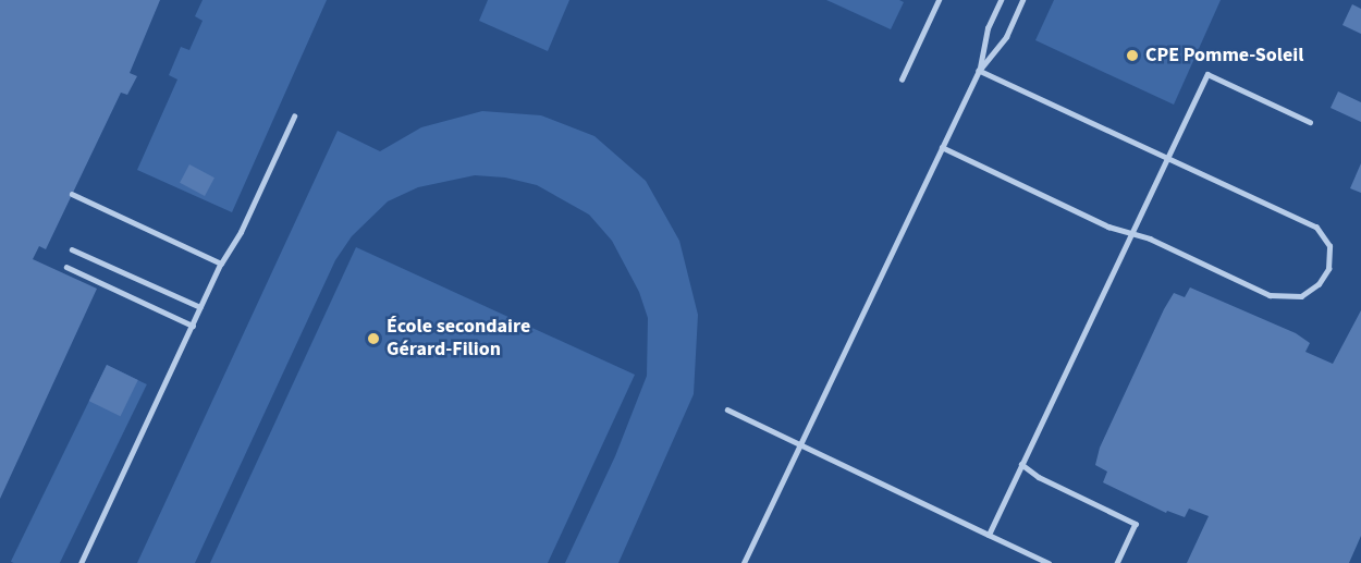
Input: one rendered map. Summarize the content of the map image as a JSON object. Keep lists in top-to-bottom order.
{
  "places": ["CPE Pomme-Soleil", "École secondaire Gérard-Filion"]
}
